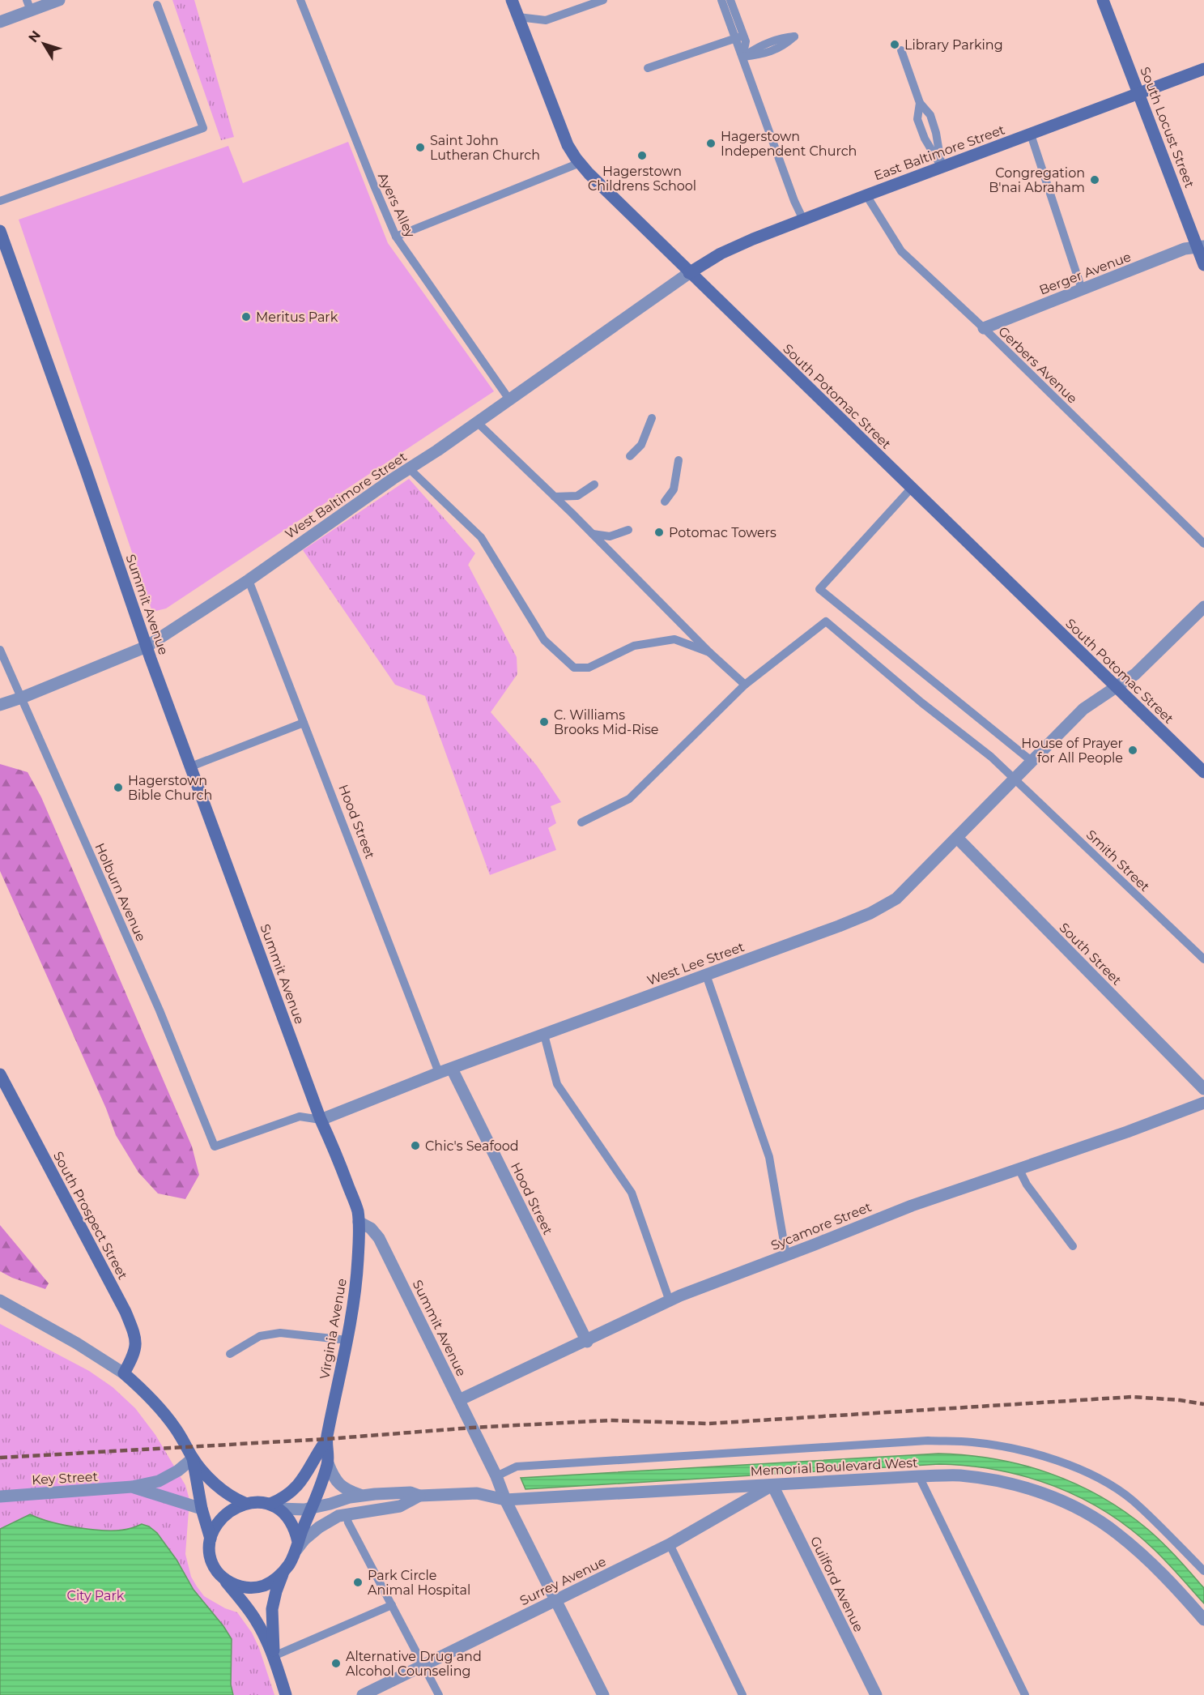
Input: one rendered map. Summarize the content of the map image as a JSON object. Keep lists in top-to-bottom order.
{
  "streets": {
    "main road": [
      "South Locust Street",
      "East Baltimore Street",
      "South Potomac Street",
      "Summit Avenue",
      "South Prospect Street",
      "Virginia Avenue"
    ],
    "street": [
      "Berger Avenue",
      "West Baltimore Street",
      "Hood Street",
      "South Street",
      "West Lee Street",
      "Sycamore Street",
      "Memorial Boulevard West",
      "Key Street",
      "Surrey Avenue",
      "Guilford Avenue"
    ],
    "lane": [
      "Ayers Alley",
      "Gerbers Avenue",
      "Smith Street",
      "Holburn Avenue"
    ]
  },
  "crossings": [
    ["South Locust Street", "East Baltimore Street"],
    ["South Locust Street", "Berger Avenue"],
    ["East Baltimore Street", "Gerbers Avenue"],
    ["East Baltimore Street", "South Potomac Street"],
    ["East Baltimore Street", "West Baltimore Street"],
    ["Ayers Alley", "West Baltimore Street"],
    ["Berger Avenue", "Gerbers Avenue"],
    ["South Potomac Street", "West Baltimore Street"],
    ["South Potomac Street", "West Lee Street"],
    ["West Baltimore Street", "Summit Avenue"],
    ["West Baltimore Street", "Hood Street"],
    ["West Baltimore Street", "Holburn Avenue"],
    ["Summit Avenue", "West Lee Street"],
    ["Summit Avenue", "Sycamore Street"],
    ["Summit Avenue", "Virginia Avenue"],
    ["Summit Avenue", "Memorial Boulevard West"],
    ["Summit Avenue", "Surrey Avenue"],
    ["Hood Street", "West Lee Street"],
    ["Hood Street", "Sycamore Street"],
    ["Smith Street", "West Lee Street"],
    ["Holburn Avenue", "West Lee Street"],
    ["South Street", "West Lee Street"],
    ["Virginia Avenue", "Memorial Boulevard West"],
    ["Memorial Boulevard West", "Surrey Avenue"],
    ["Memorial Boulevard West", "Guilford Avenue"],
    ["Surrey Avenue", "Guilford Avenue"]
  ],
  "parks": ["City Park"],
  "places": [
    "Library Parking",
    "Hagerstown Independent Church",
    "Saint John Lutheran Church",
    "Hagerstown Childrens School",
    "Congregation B'nai Abraham",
    "Meritus Park",
    "Potomac Towers",
    "C. Williams Brooks Mid‐Rise",
    "House of Prayer for All People",
    "Hagerstown Bible Church",
    "Chic's Seafood",
    "Park Circle Animal Hospital",
    "Alternative Drug and Alcohol Counseling"
  ],
  "north": "top left"
}
